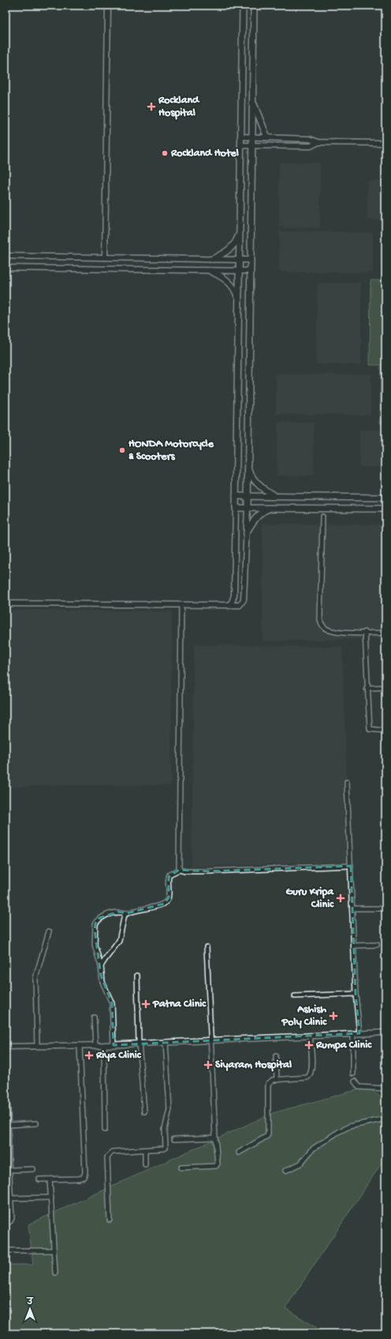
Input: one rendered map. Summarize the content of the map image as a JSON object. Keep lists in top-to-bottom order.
{
  "places": {
    "health": [
      "Rockland Hospital",
      "Guru Kripa Clinic",
      "Patna Clinic",
      "Ashish Poly Clinic",
      "Rumpa Clinic",
      "Riya Clinic",
      "Siyaram Hospital"
    ],
    "other": ["Rockland Hotel", "HONDA Motorcycle & Scooters"]
  },
  "north": "top"
}
